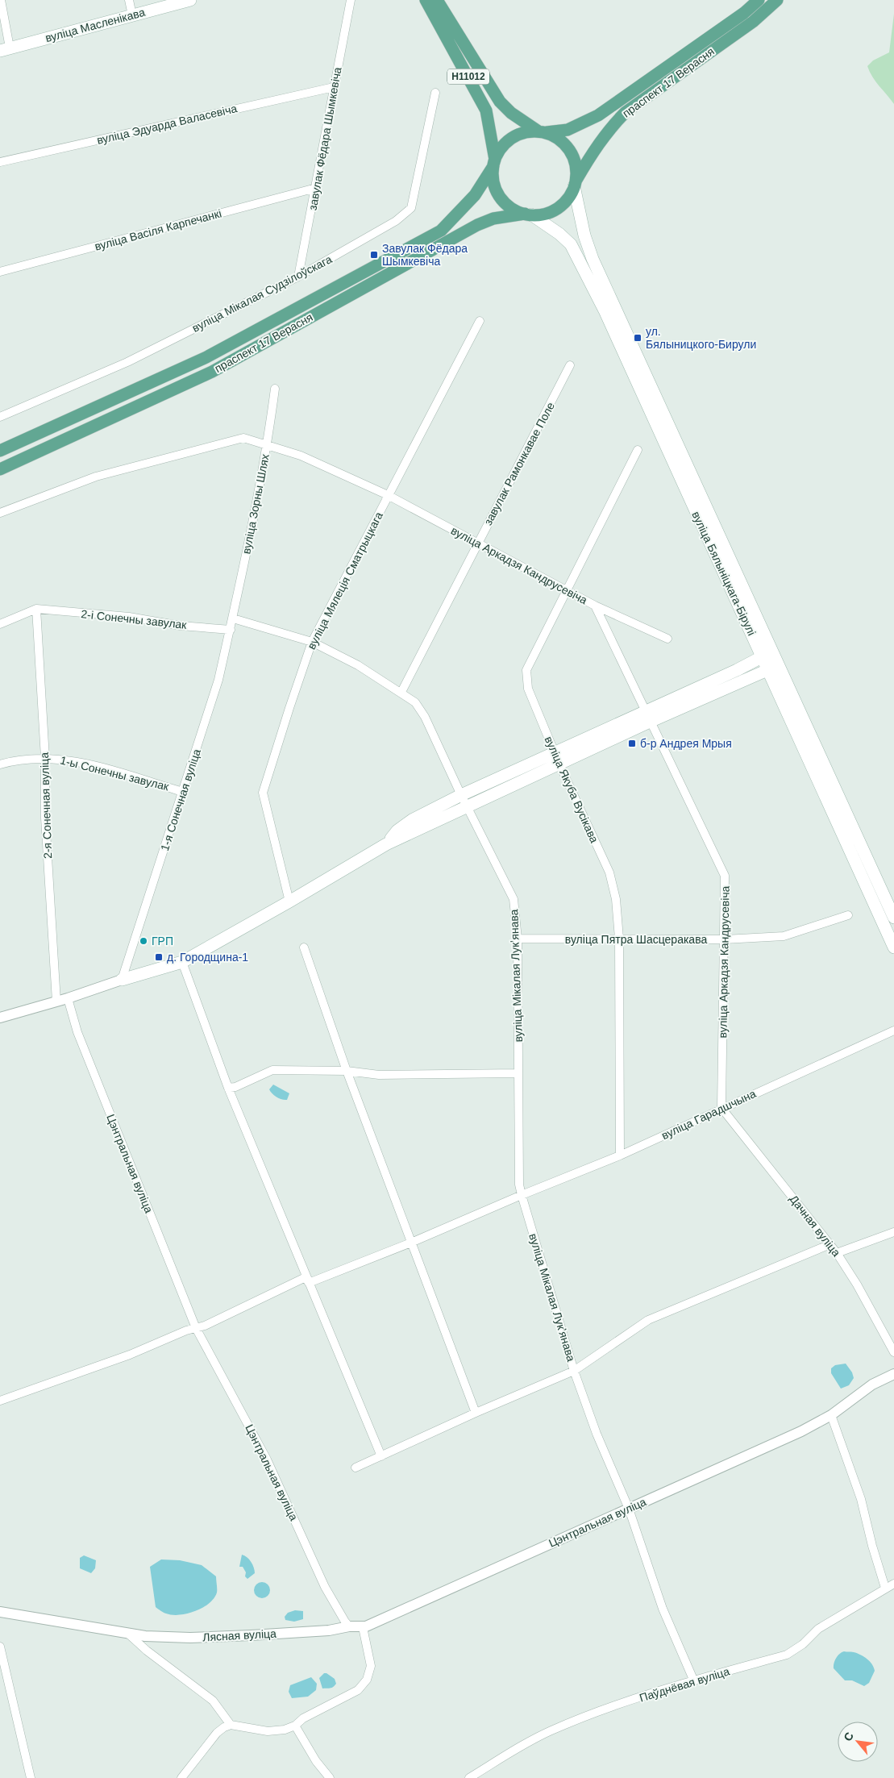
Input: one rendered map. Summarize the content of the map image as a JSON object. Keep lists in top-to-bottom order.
{
  "streets": {
    "main road": [
      "вуліца Масленікава",
      "Н11012",
      "праспект 17 Верасня",
      "вуліца Бялыніцкага-Бірулі"
    ],
    "street": [
      "вуліца Эдуарда Валасевіча",
      "завулак Фёдара Шымкевіча",
      "вуліца Васіля Карпечанкі",
      "вуліца Мікалая Судзілоўскага",
      "завулак Рамонкавае Поле",
      "вуліца Зорны Шлях",
      "вуліца Аркадзя Кандрусевіча",
      "вуліца Мялеція Сматрыцкага",
      "2-і Сонечны завулак",
      "1-ы Сонечны завулак",
      "вуліца Якуба Вусікава",
      "1-я Сонечная вуліца",
      "2-я Сонечная вуліца",
      "вуліца Пятра Шасцеракава",
      "вуліца Мікалая Лукʼянава",
      "вуліца Гарадшчына",
      "Цэнтральная вуліца",
      "Дачная вуліца",
      "Лясная вуліца",
      "Паўднёвая вуліца"
    ]
  },
  "crossings": [
    ["Н11012", "праспект 17 Верасня"],
    ["Н11012", "вуліца Бялыніцкага-Бірулі"],
    ["праспект 17 Верасня", "вуліца Бялыніцкага-Бірулі"],
    ["вуліца Эдуарда Валасевіча", "завулак Фёдара Шымкевіча"],
    ["завулак Фёдара Шымкевіча", "вуліца Васіля Карпечанкі"],
    ["завулак Фёдара Шымкевіча", "вуліца Мікалая Судзілоўскага"],
    ["завулак Рамонкавае Поле", "вуліца Аркадзя Кандрусевіча"],
    ["завулак Рамонкавае Поле", "вуліца Мікалая Лукʼянава"],
    ["вуліца Зорны Шлях", "вуліца Аркадзя Кандрусевіча"],
    ["вуліца Зорны Шлях", "1-я Сонечная вуліца"],
    ["вуліца Зорны Шлях", "вуліца Мікалая Лукʼянава"],
    ["вуліца Аркадзя Кандрусевіча", "вуліца Мялеція Сматрыцкага"],
    ["вуліца Аркадзя Кандрусевіча", "вуліца Якуба Вусікава"],
    ["вуліца Аркадзя Кандрусевіча", "вуліца Пятра Шасцеракава"],
    ["вуліца Аркадзя Кандрусевіча", "вуліца Гарадшчына"],
    ["вуліца Аркадзя Кандрусевіча", "Дачная вуліца"],
    ["вуліца Мялеція Сматрыцкага", "вуліца Мікалая Лукʼянава"],
    ["2-і Сонечны завулак", "1-я Сонечная вуліца"],
    ["2-і Сонечны завулак", "2-я Сонечная вуліца"],
    ["1-ы Сонечны завулак", "1-я Сонечная вуліца"],
    ["1-ы Сонечны завулак", "2-я Сонечная вуліца"],
    ["вуліца Якуба Вусікава", "вуліца Пятра Шасцеракава"],
    ["вуліца Якуба Вусікава", "вуліца Гарадшчына"],
    ["1-я Сонечная вуліца", "вуліца Мікалая Лукʼянава"],
    ["вуліца Пятра Шасцеракава", "вуліца Мікалая Лукʼянава"],
    ["вуліца Мікалая Лукʼянава", "вуліца Гарадшчына"],
    ["вуліца Мікалая Лукʼянава", "Цэнтральная вуліца"],
    ["вуліца Мікалая Лукʼянава", "Паўднёвая вуліца"],
    ["вуліца Гарадшчына", "Дачная вуліца"],
    ["Цэнтральная вуліца", "Лясная вуліца"]
  ],
  "places": {
    "transit": [
      "Завулак Фёдара Шымкевіча",
      "ул. Бялыницкого-Бирули",
      "б-р Андрея Мрыя",
      "д. Городщина-1"
    ],
    "other": ["ГРП"]
  },
  "north": "top left"
}
